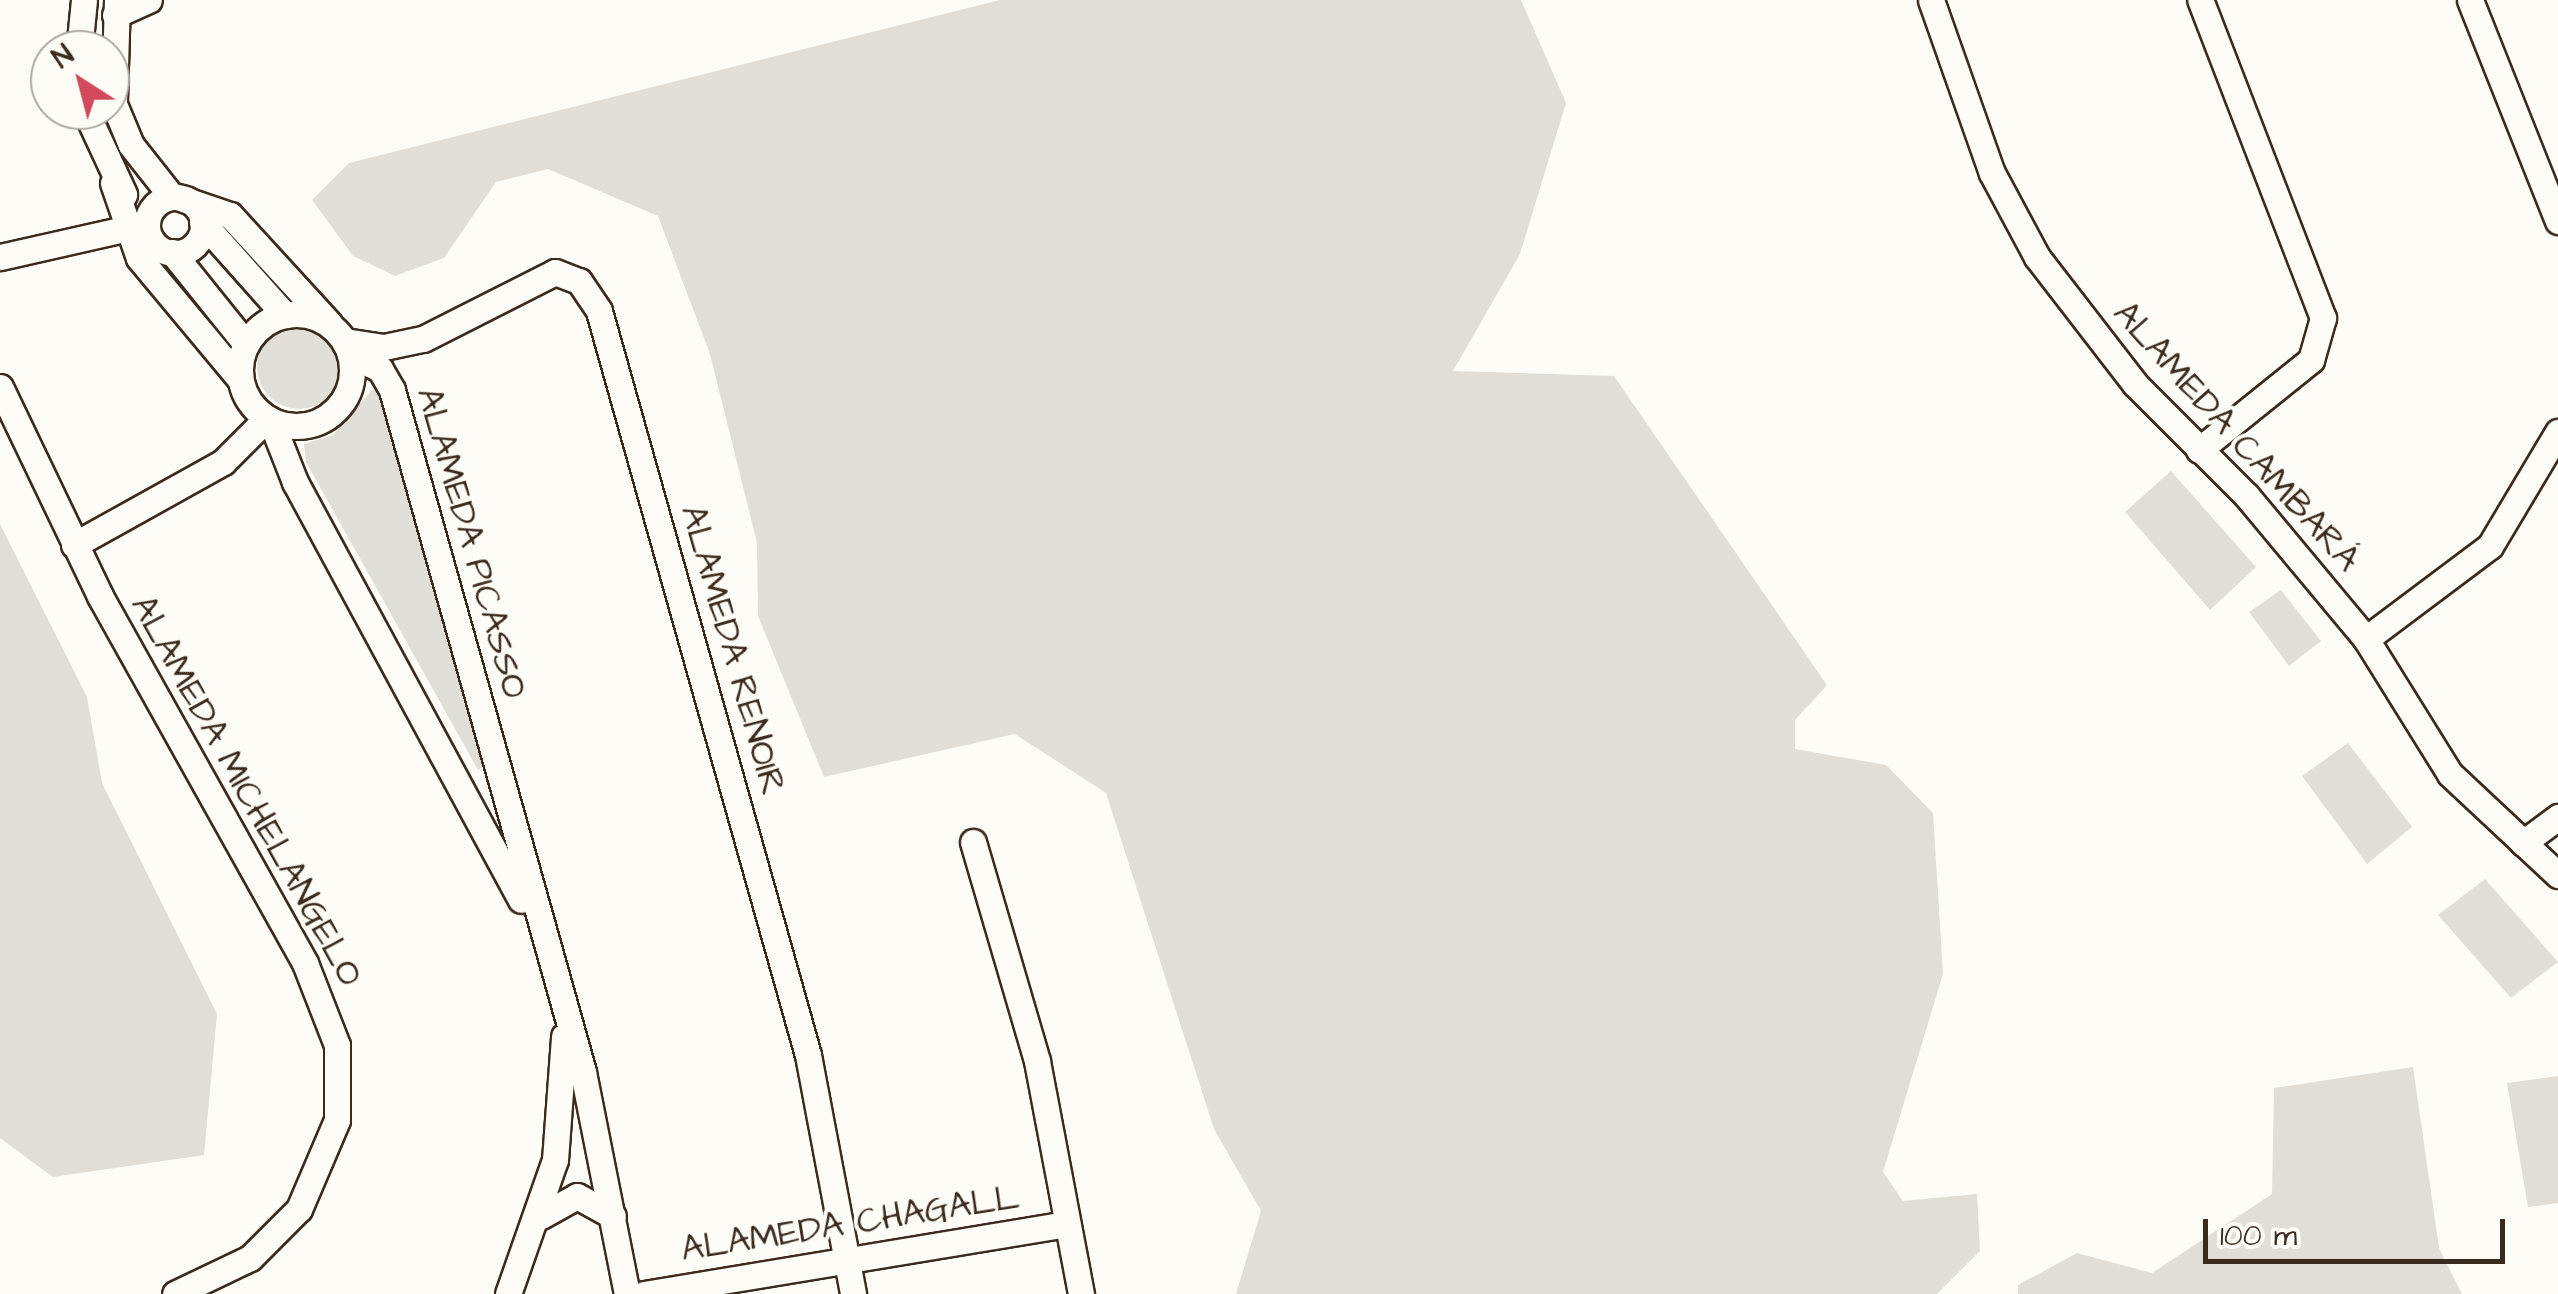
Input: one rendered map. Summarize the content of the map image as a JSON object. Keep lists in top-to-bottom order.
{
  "streets": {
    "street": [
      "ALAMEDA CAMBARÁ",
      "ALAMEDA PICASSO",
      "ALAMEDA RENOIR",
      "ALAMEDA MICHELANGELO",
      "ALAMEDA CHAGALL"
    ]
  },
  "crossings": [
    ["ALAMEDA PICASSO", "ALAMEDA RENOIR"],
    ["ALAMEDA RENOIR", "ALAMEDA CHAGALL"]
  ],
  "scale_bar": "100 m",
  "north": "top left"
}
